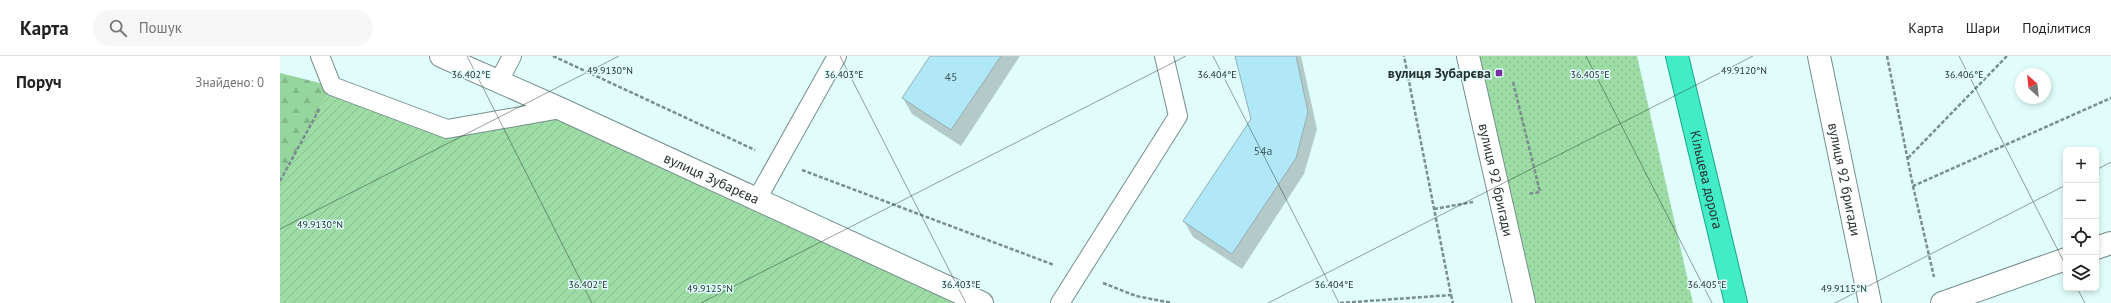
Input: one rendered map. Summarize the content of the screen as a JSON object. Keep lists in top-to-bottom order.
{
  "streets": {
    "highway": ["Кільцева дорога"],
    "street": ["вулиця Зубарєва", "вулиця 92 бригади"]
  },
  "places": {
    "transit": ["вулиця Зубарєва"]
  },
  "house_numbers": ["45", "54а"],
  "north": "top left",
  "page": {
    "header": "Карта",
    "search": "Пошук",
    "nav": ["Карта", "Шари", "Поділитися"],
    "heading": ["Поруч", "Знайдено: 0"],
    "map_buttons": ["+", "−"]
  },
  "coordinates": [
    "49.9130°N",
    "49.9120°N",
    "36.402°E",
    "36.403°E",
    "36.404°E",
    "36.405°E",
    "36.406°E",
    "49.9125°N",
    "49.9115°N"
  ]
}
